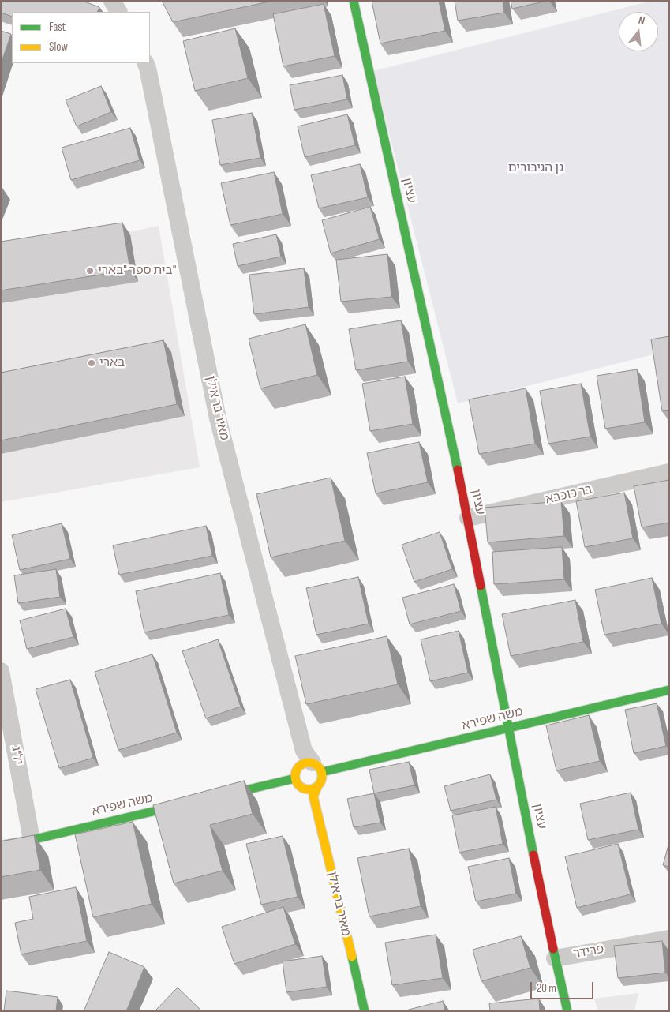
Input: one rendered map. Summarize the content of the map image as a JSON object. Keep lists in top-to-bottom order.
{
  "streets": {
    "street": [
      "עציון",
      "מאיר בר אילן",
      "בר כוכבא",
      "משה שפירא",
      "יל\"ג",
      "פרידר"
    ]
  },
  "crossings": [
    ["עציון", "בר כוכבא"],
    ["עציון", "משה שפירא"],
    ["עציון", "פרידר"],
    ["מאיר בר אילן", "משה שפירא"],
    ["משה שפירא", "יל\"ג"]
  ],
  "parks": ["גן הגיבורים"],
  "places": ["בית ספר \"בארי\"", "בארי"],
  "legend": ["Fast", "Slow"],
  "scale_bar": "20 m",
  "north": "top"
}
